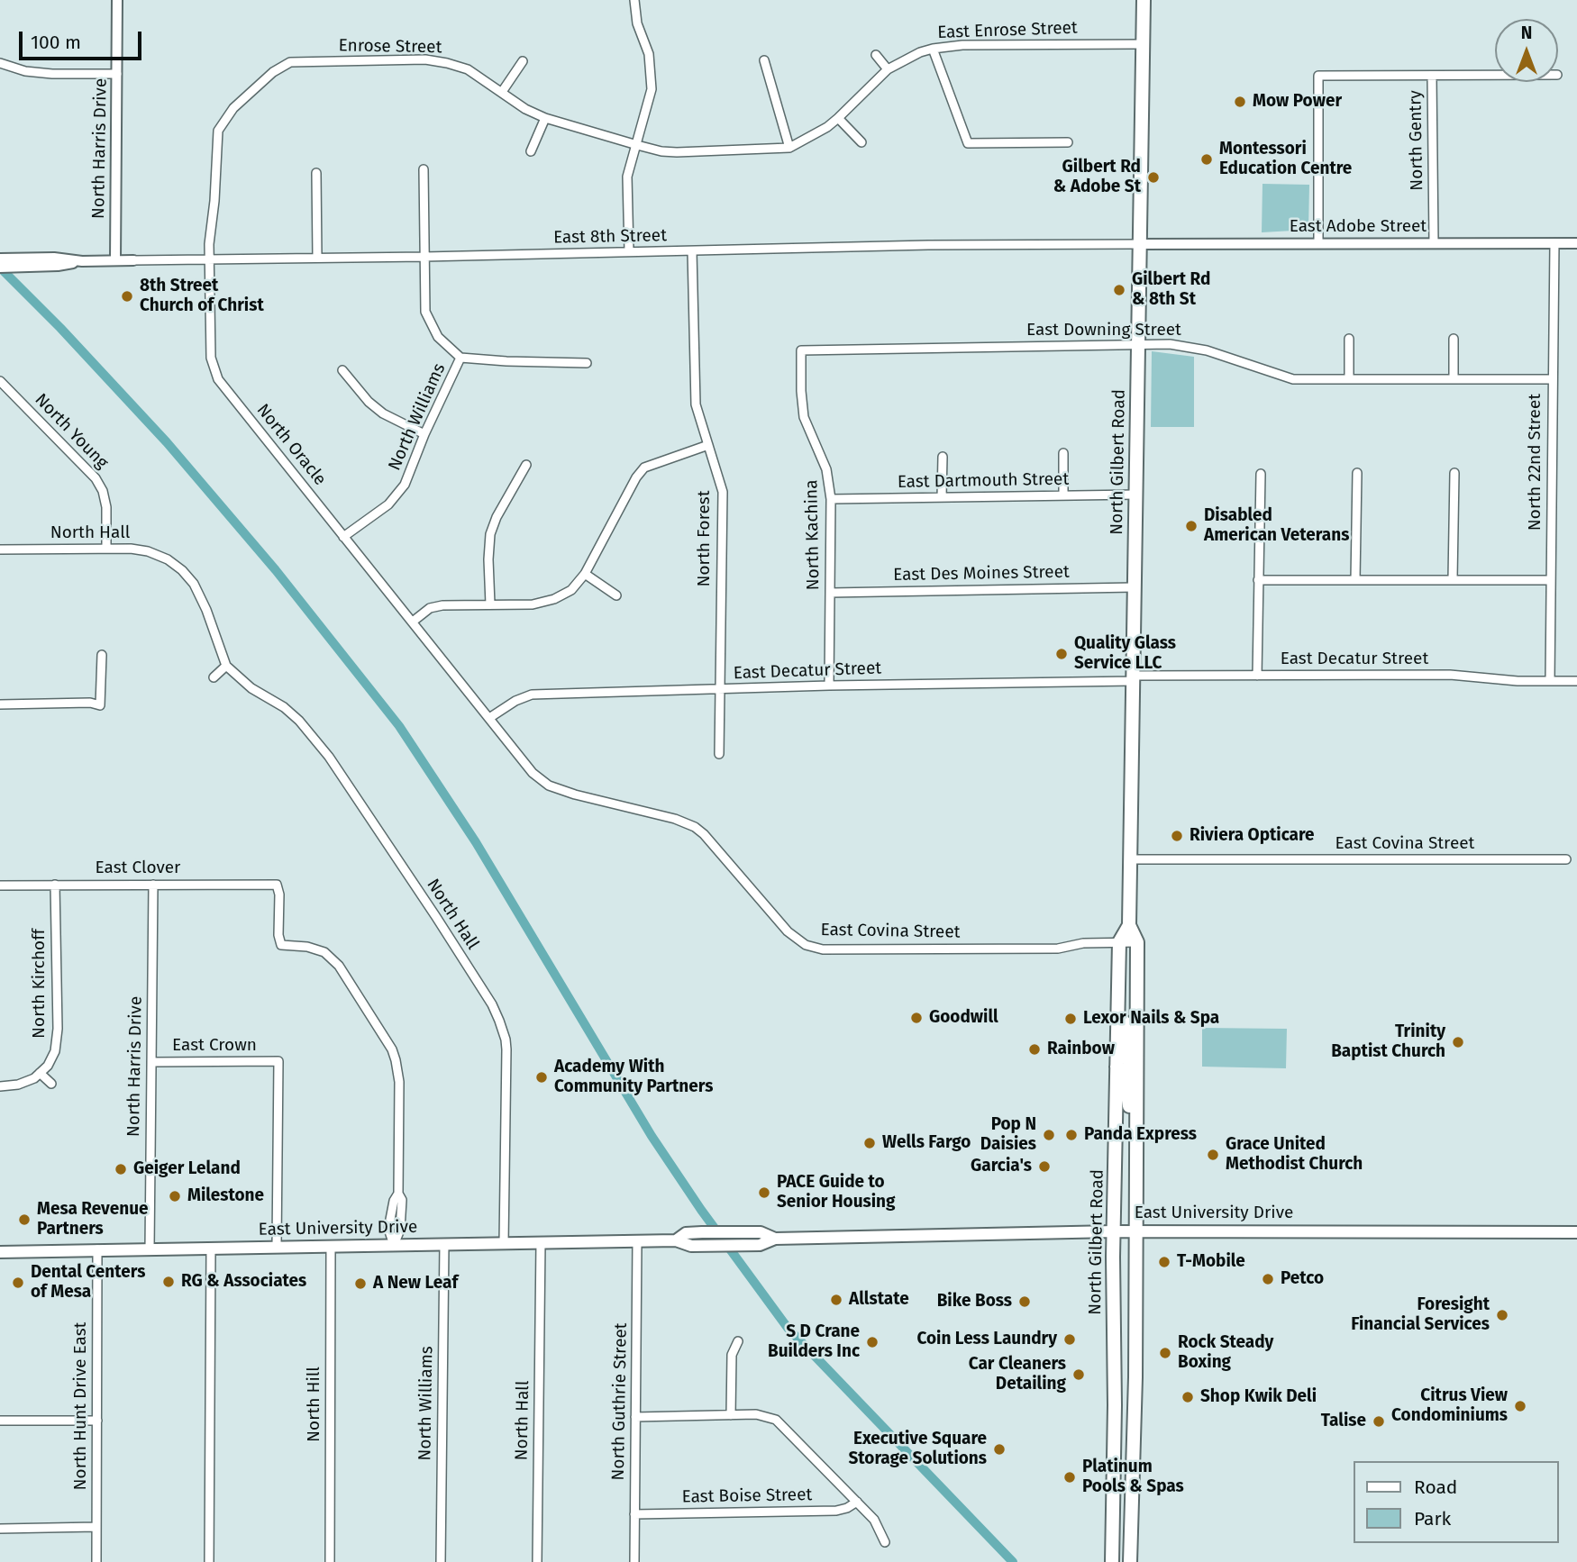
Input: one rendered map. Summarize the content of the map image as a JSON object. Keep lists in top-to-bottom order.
{
  "streets": {
    "main road": ["North Gilbert Road", "East University Drive"],
    "street": [
      "East Enrose Street",
      "Enrose Street",
      "North Gentry",
      "North Harris Drive",
      "East Adobe Street",
      "East 8th Street",
      "East Downing Street",
      "North Williams",
      "North Young",
      "North Oracle",
      "North 22nd Street",
      "East Dartmouth Street",
      "North Hall",
      "North Kachina",
      "North Forest",
      "East Des Moines Street",
      "East Decatur Street",
      "East Covina Street",
      "East Clover",
      "North Kirchoff",
      "East Crown",
      "North Guthrie Street",
      "North Hill",
      "North Hunt Drive East",
      "East Boise Street"
    ]
  },
  "crossings": [
    ["East Enrose Street", "Enrose Street"],
    ["East Enrose Street", "North Gilbert Road"],
    ["Enrose Street", "North Oracle"],
    ["North Gentry", "East Adobe Street"],
    ["North Harris Drive", "East 8th Street"],
    ["North Harris Drive", "East Clover"],
    ["North Harris Drive", "East Crown"],
    ["North Harris Drive", "East University Drive"],
    ["East Adobe Street", "East 8th Street"],
    ["East Adobe Street", "North Gilbert Road"],
    ["East Adobe Street", "North 22nd Street"],
    ["East 8th Street", "North Oracle"],
    ["East 8th Street", "North Gilbert Road"],
    ["East 8th Street", "North Forest"],
    ["East Downing Street", "North Gilbert Road"],
    ["East Downing Street", "North 22nd Street"],
    ["East Downing Street", "North Kachina"],
    ["North Williams", "North Oracle"],
    ["North Williams", "East University Drive"],
    ["North Young", "North Hall"],
    ["North Oracle", "East Decatur Street"],
    ["North Oracle", "East Covina Street"],
    ["North Gilbert Road", "East Dartmouth Street"],
    ["North Gilbert Road", "East Des Moines Street"],
    ["North Gilbert Road", "East Decatur Street"],
    ["North Gilbert Road", "East Covina Street"],
    ["North Gilbert Road", "East University Drive"],
    ["North 22nd Street", "East Decatur Street"],
    ["East Dartmouth Street", "North Kachina"],
    ["North Hall", "East University Drive"],
    ["North Kachina", "East Des Moines Street"],
    ["North Kachina", "East Decatur Street"],
    ["North Forest", "East Decatur Street"],
    ["East Clover", "North Kirchoff"],
    ["East Clover", "East University Drive"],
    ["East Crown", "East University Drive"],
    ["East University Drive", "North Guthrie Street"],
    ["East University Drive", "North Hill"],
    ["East University Drive", "North Hunt Drive East"],
    ["North Guthrie Street", "East Boise Street"]
  ],
  "places": [
    "Mow Power",
    "Montessori Education Centre",
    "Gilbert Rd & Adobe St",
    "Gilbert Rd & 8th St",
    "8th Street Church of Christ",
    "Disabled American Veterans",
    "Quality Glass Service LLC",
    "Riviera Opticare",
    "Goodwill",
    "Lexor Nails & Spa",
    "Trinity Baptist Church",
    "Rainbow",
    "Academy With Community Partners",
    "Pop N Daisies",
    "Panda Express",
    "Wells Fargo",
    "Grace United Methodist Church",
    "Garcia's",
    "Geiger Leland",
    "PACE Guide to Senior Housing",
    "Milestone",
    "Mesa Revenue Partners",
    "T-Mobile",
    "Petco",
    "RG & Associates",
    "Dental Centers of Mesa",
    "A New Leaf",
    "Allstate",
    "Bike Boss",
    "Foresight Financial Services",
    "Coin Less Laundry",
    "S D Crane Builders Inc",
    "Rock Steady Boxing",
    "Car Cleaners Detailing",
    "Shop Kwik Deli",
    "Citrus View Condominiums",
    "Talise",
    "Executive Square Storage Solutions",
    "Platinum Pools & Spas"
  ],
  "legend": ["Road", "Park"],
  "scale_bar": "100 m",
  "north": "top"
}
